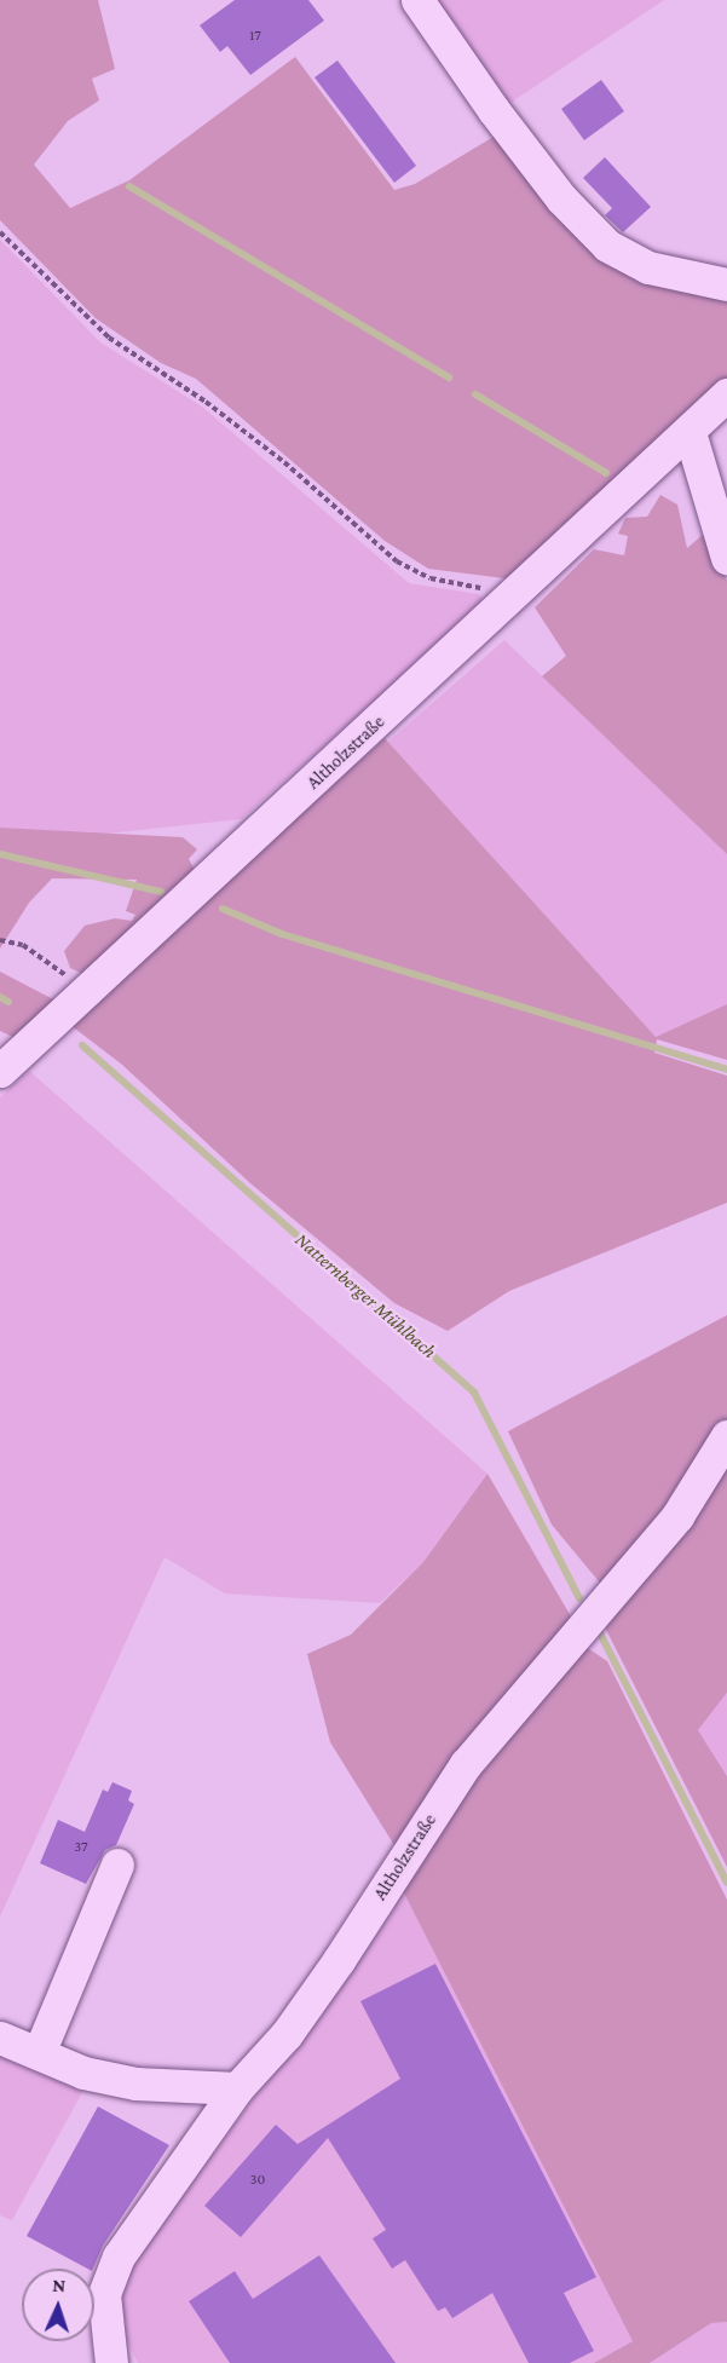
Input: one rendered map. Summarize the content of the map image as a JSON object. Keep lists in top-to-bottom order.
{
  "streets": {
    "street": ["Altholzstraße"]
  },
  "water": ["Natternberger Mühlbach"],
  "house_numbers": ["17", "37", "30"],
  "north": "top"
}
